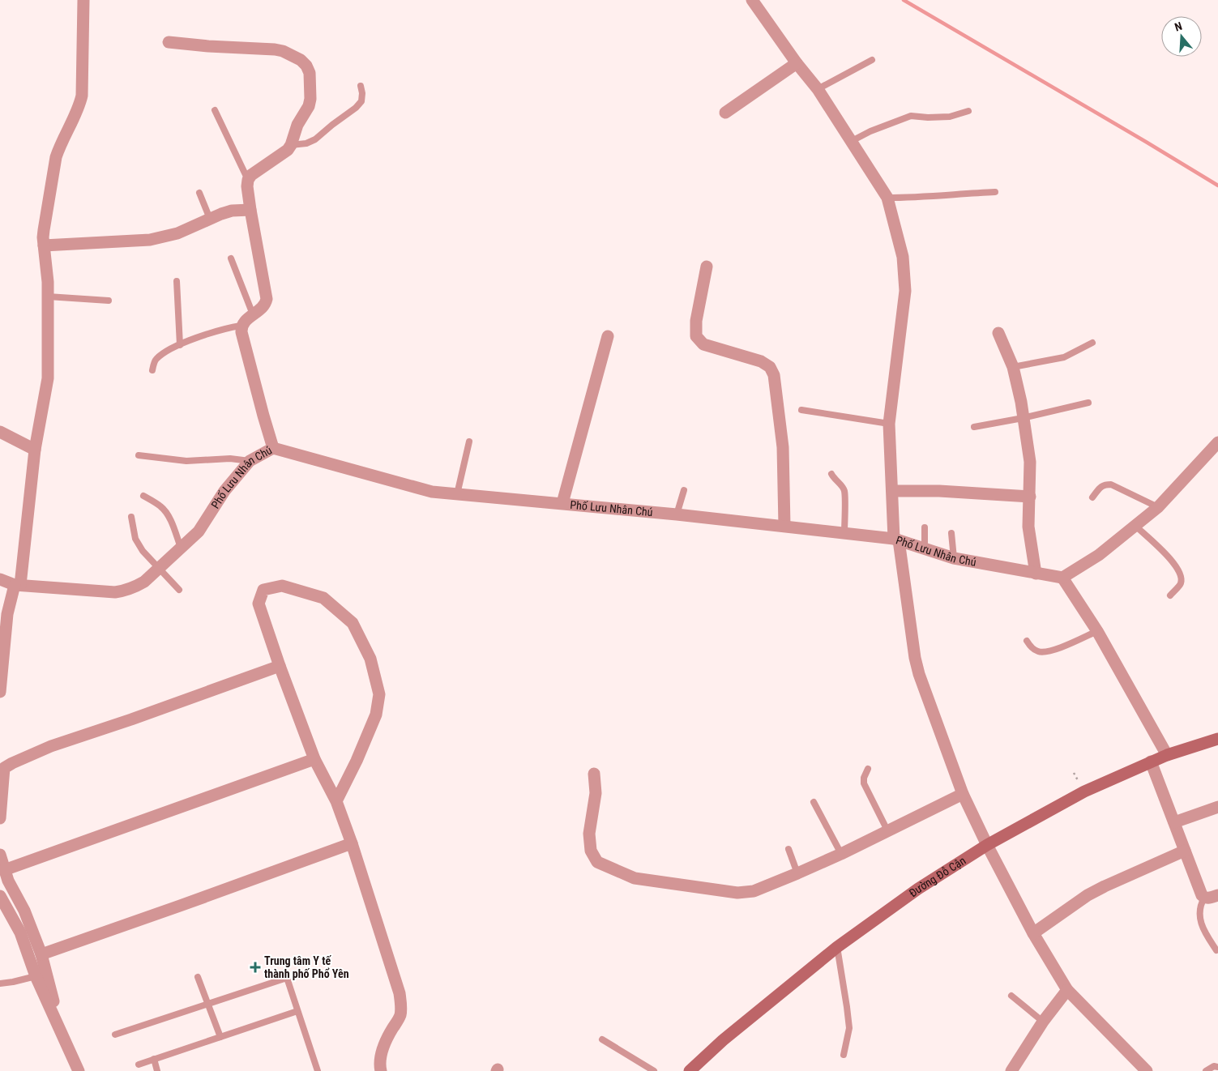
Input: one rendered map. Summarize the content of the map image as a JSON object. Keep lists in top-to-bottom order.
{
  "streets": {
    "main road": ["Đường Đỗ Cận"],
    "street": ["Phố Lưu Nhân Chú"]
  },
  "places": {
    "health": ["Trung tâm Y tế thành phố Phổ Yên"]
  },
  "north": "top"
}
